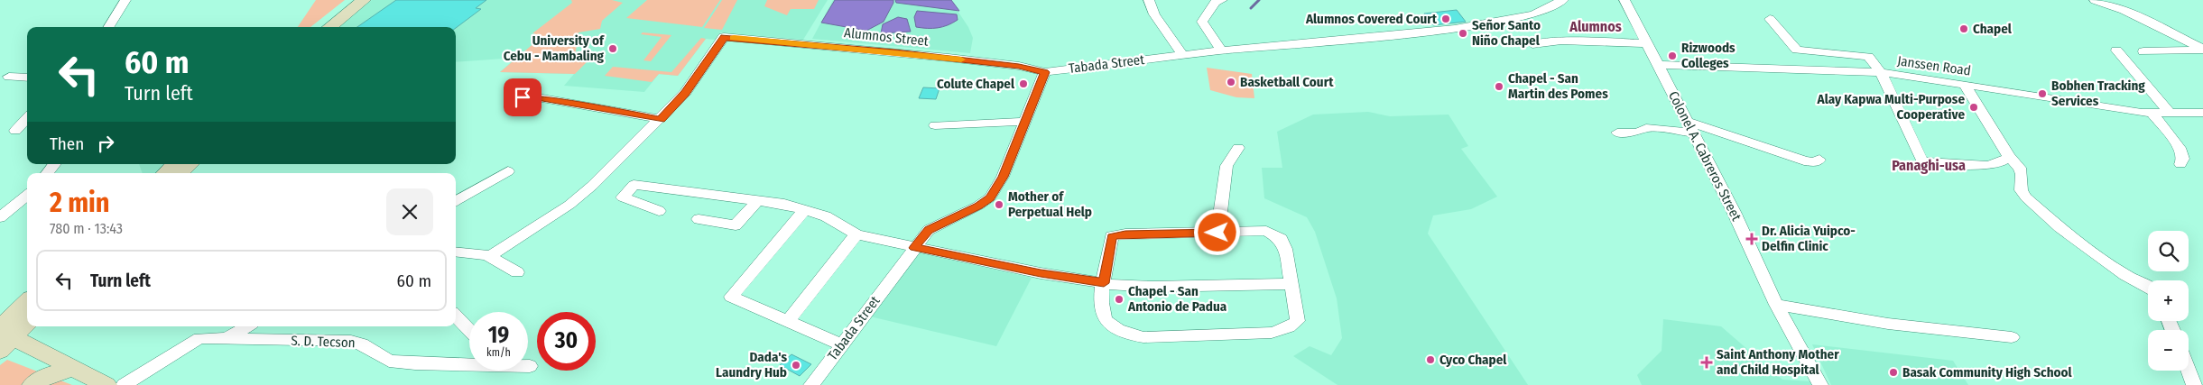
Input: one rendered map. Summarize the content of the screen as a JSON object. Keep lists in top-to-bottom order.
{
  "streets": {
    "street": [
      "Alumnos Street",
      "Tabada Street",
      "Janssen Road",
      "Colonel A. Cabreros Street",
      "S. D. Tecson"
    ]
  },
  "crossings": [
    ["Alumnos Street", "Tabada Street"],
    ["Janssen Road", "Colonel A. Cabreros Street"]
  ],
  "districts": ["Alumnos", "Panaghi-usa"],
  "places": {
    "other": [
      "Alumnos Covered Court",
      "Chapel",
      "Señor Santo Niño Chapel",
      "University of Cebu - Mambaling",
      "Rizwoods Colleges",
      "Basketball Court",
      "Colute Chapel",
      "Chapel - San Martin des Pomes",
      "Bobhen Tracking Services",
      "Alay Kapwa Multi-Purpose Cooperative",
      "Mother of Perpetual Help",
      "Chapel - San Antonio de Padua",
      "Cyco Chapel",
      "Dada's Laundry Hub",
      "Basak Community High School"
    ],
    "health": ["Dr. Alicia Yuipco- Delfin Clinic", "Saint Anthony Mother and Child Hospital"]
  },
  "page": {
    "turn": ["60 m", "Turn left"],
    "then": "Then",
    "heading": ["2 min", "780 m · 13:43"],
    "map_buttons": ["+", "−"],
    "list": [
      {
        "name": "Turn left",
        "value": "60 m"
      }
    ],
    "speed": "19 km/h",
    "limit": "30"
  }
}
